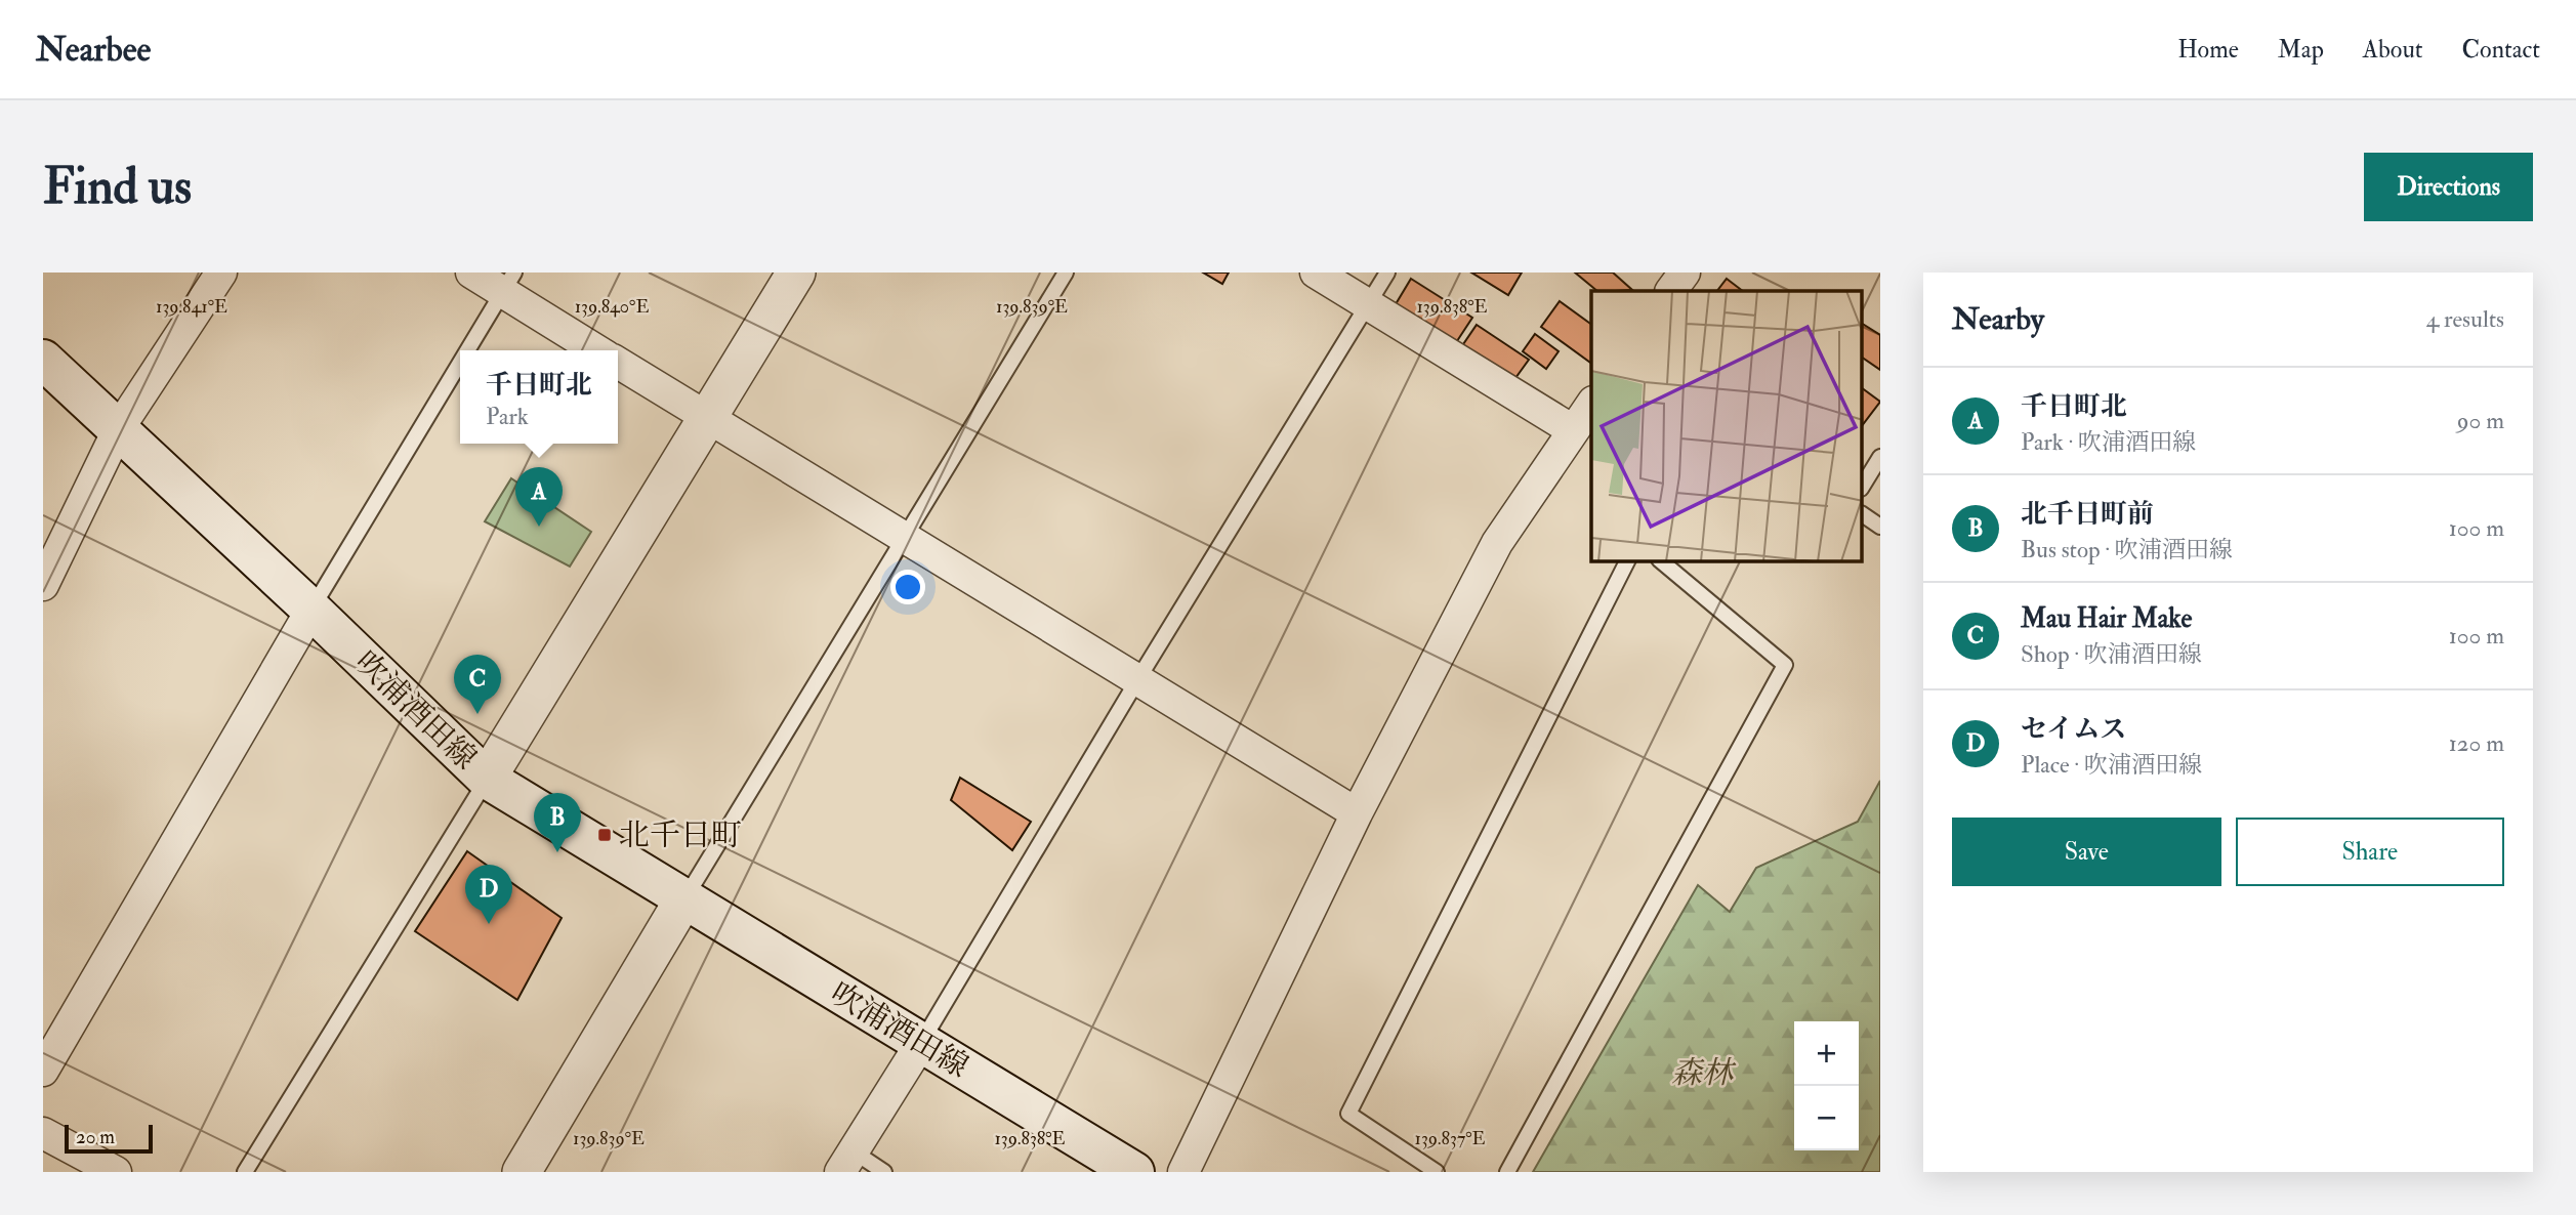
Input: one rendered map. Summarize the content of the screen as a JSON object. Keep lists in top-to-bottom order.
{
  "streets": {
    "main road": ["吹浦酒田線"]
  },
  "parks": ["森林"],
  "places": {
    "transit": ["北千日町"]
  },
  "scale_bar": "20 m",
  "page": {
    "header": "Nearbee",
    "nav": [
      "Home",
      "Map",
      "About",
      "Contact"
    ],
    "buttons": [
      "Directions",
      ["Save", "Share"]
    ],
    "title": "Find us",
    "heading": ["Nearby", "4 results"],
    "popup": ["千日町北", "Park"],
    "list": [
      {
        "mark": "A",
        "name": "千日町北",
        "note": "Park · 吹浦酒田線",
        "value": "90 m"
      },
      {
        "mark": "B",
        "name": "北千日町前",
        "note": "Bus stop · 吹浦酒田線",
        "value": "100 m"
      },
      {
        "mark": "C",
        "name": "Mau Hair Make",
        "note": "Shop · 吹浦酒田線",
        "value": "100 m"
      },
      {
        "mark": "D",
        "name": "セイムス",
        "note": "Place · 吹浦酒田線",
        "value": "120 m"
      }
    ],
    "pins": [
      "A",
      "C",
      "B",
      "D"
    ],
    "map_buttons": ["+", "−"],
    "scale": "20 m"
  },
  "coordinates": [
    "139.839°E",
    "139.838°E",
    "139.841°E",
    "139.840°E",
    "139.837°E"
  ]
}
